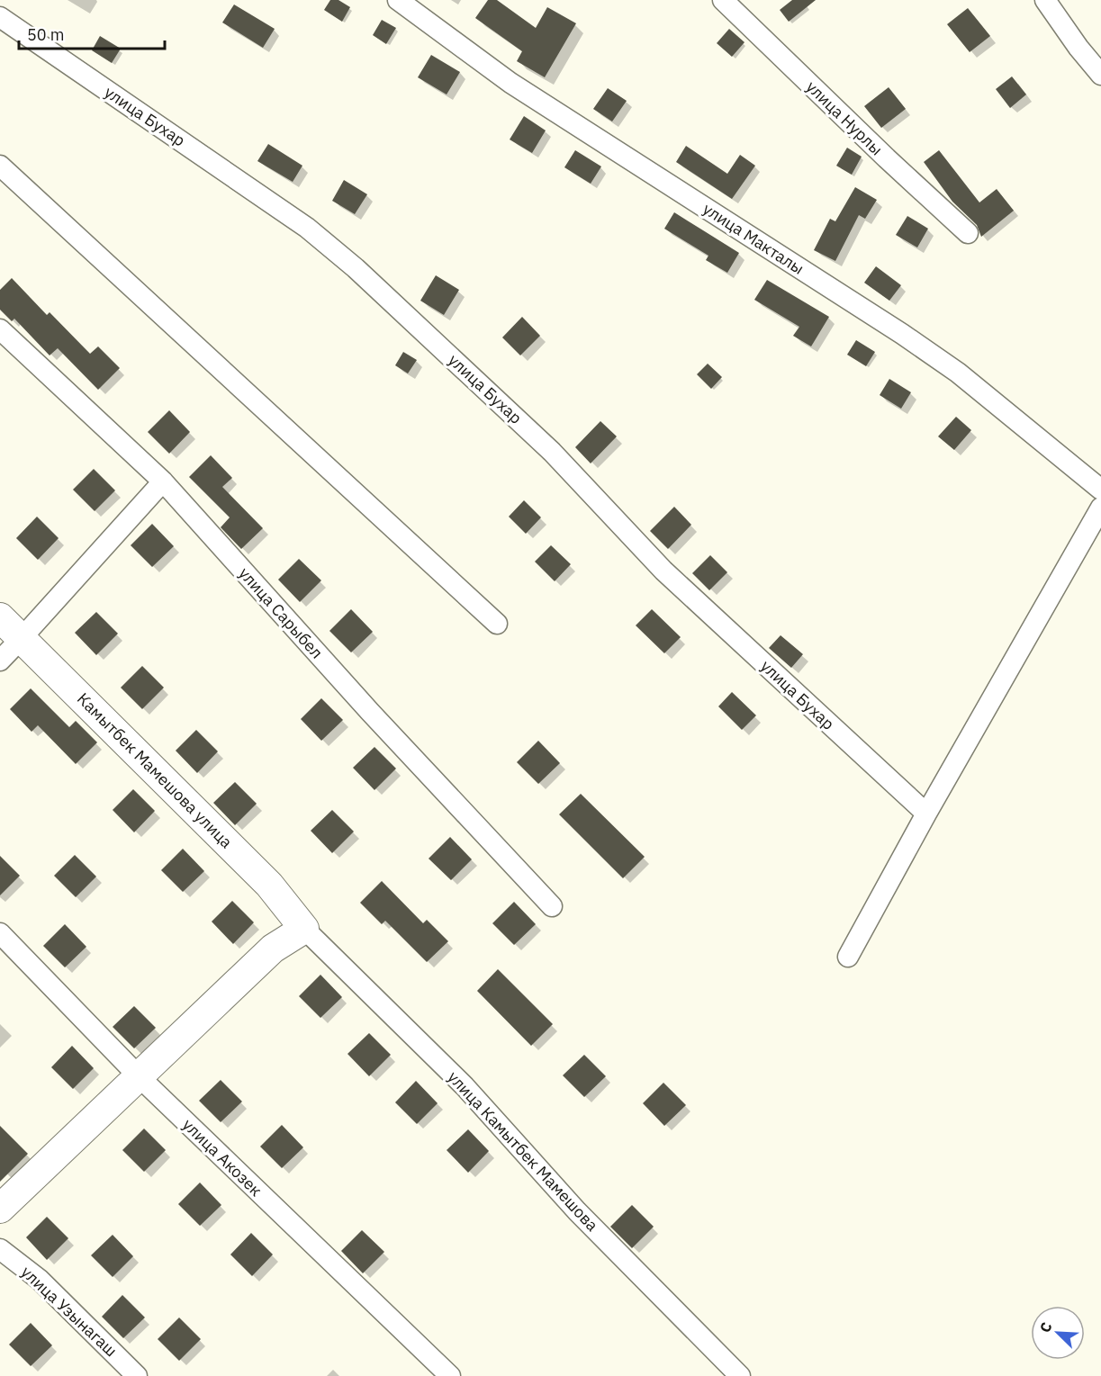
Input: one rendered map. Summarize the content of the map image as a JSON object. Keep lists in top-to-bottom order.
{
  "streets": {
    "street": [
      "улица Бухар",
      "улица Нурлы",
      "улица Макталы",
      "улица Сарыбел",
      "Камытбек Мамешова улица",
      "улица Камытбек Мамешова",
      "улица Акозек",
      "улица Узынагаш"
    ]
  },
  "crossings": [
    ["Камытбек Мамешова улица", "улица Камытбек Мамешова"]
  ],
  "scale_bar": "50 m",
  "north": "top left"
}
